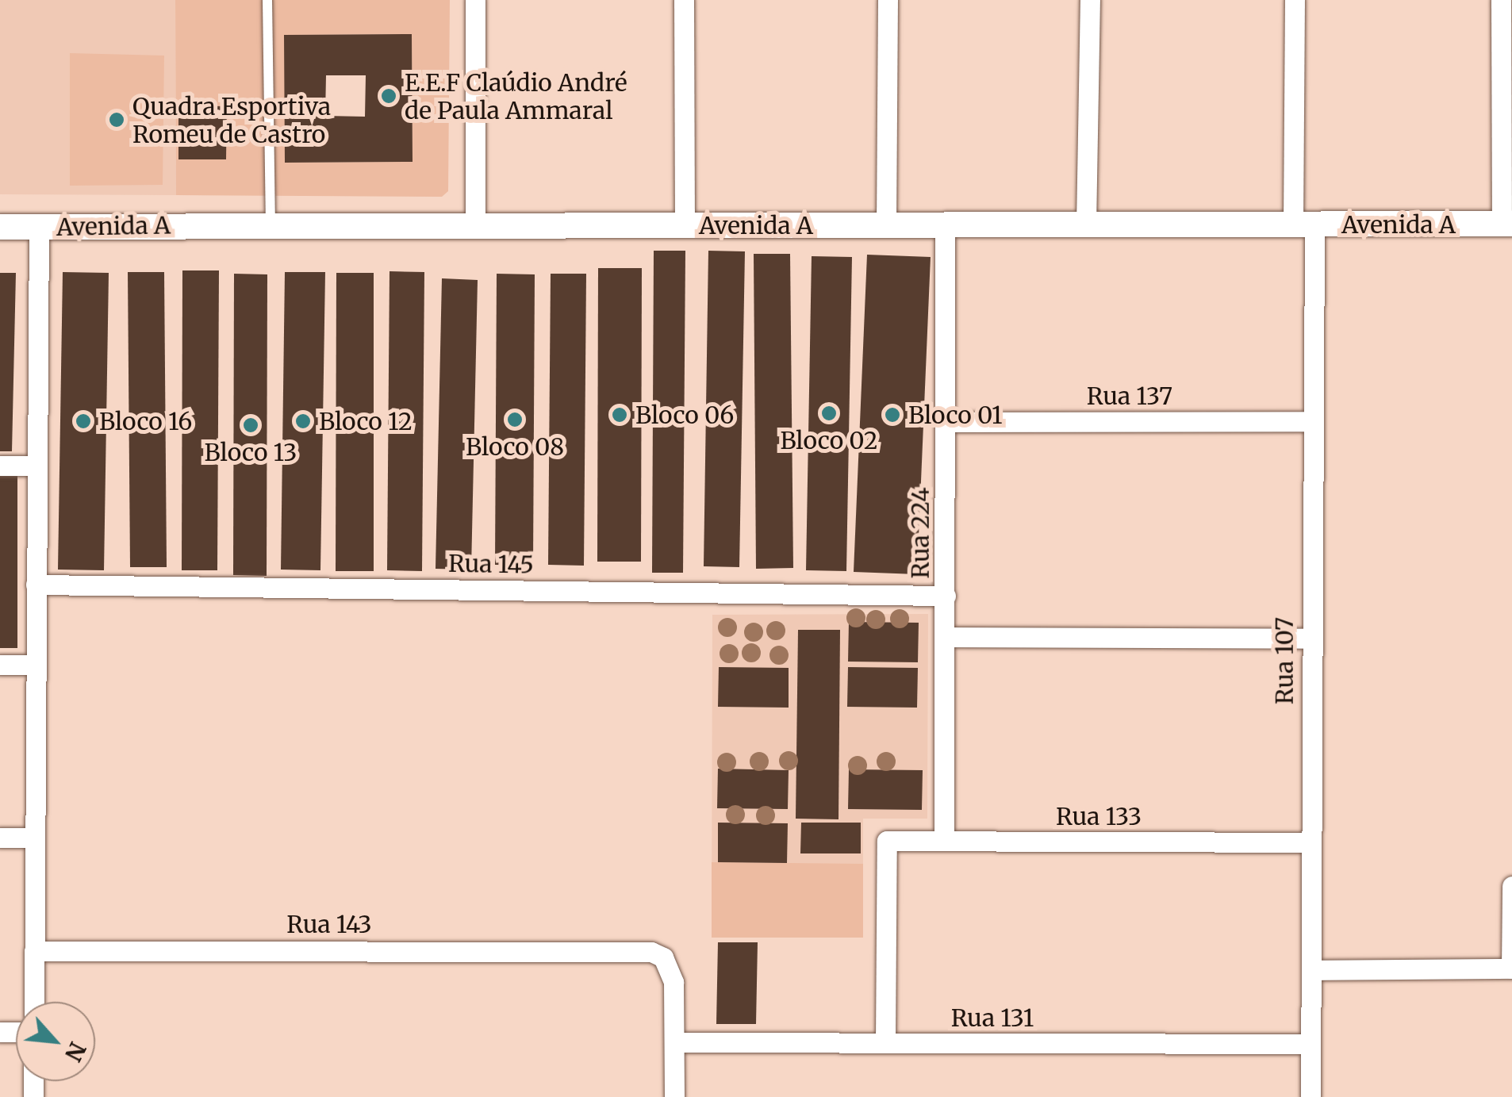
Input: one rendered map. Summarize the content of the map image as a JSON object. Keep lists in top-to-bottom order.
{
  "streets": {
    "street": [
      "Avenida A",
      "Rua 137",
      "Rua 224",
      "Rua 145",
      "Rua 107",
      "Rua 133",
      "Rua 143",
      "Rua 131"
    ]
  },
  "crossings": [
    ["Avenida A", "Rua 224"],
    ["Avenida A", "Rua 107"],
    ["Rua 137", "Rua 224"],
    ["Rua 137", "Rua 107"],
    ["Rua 224", "Rua 145"],
    ["Rua 224", "Rua 133"],
    ["Rua 107", "Rua 133"],
    ["Rua 107", "Rua 131"],
    ["Rua 133", "Rua 131"],
    ["Rua 143", "Rua 131"]
  ],
  "places": [
    "E.E.F Claúdio André de Paula Ammaral",
    "Quadra Esportiva Romeu de Castro",
    "Bloco 02",
    "Bloco 06",
    "Bloco 01",
    "Bloco 08",
    "Bloco 16",
    "Bloco 12",
    "Bloco 13"
  ],
  "north": "bottom right"
}
